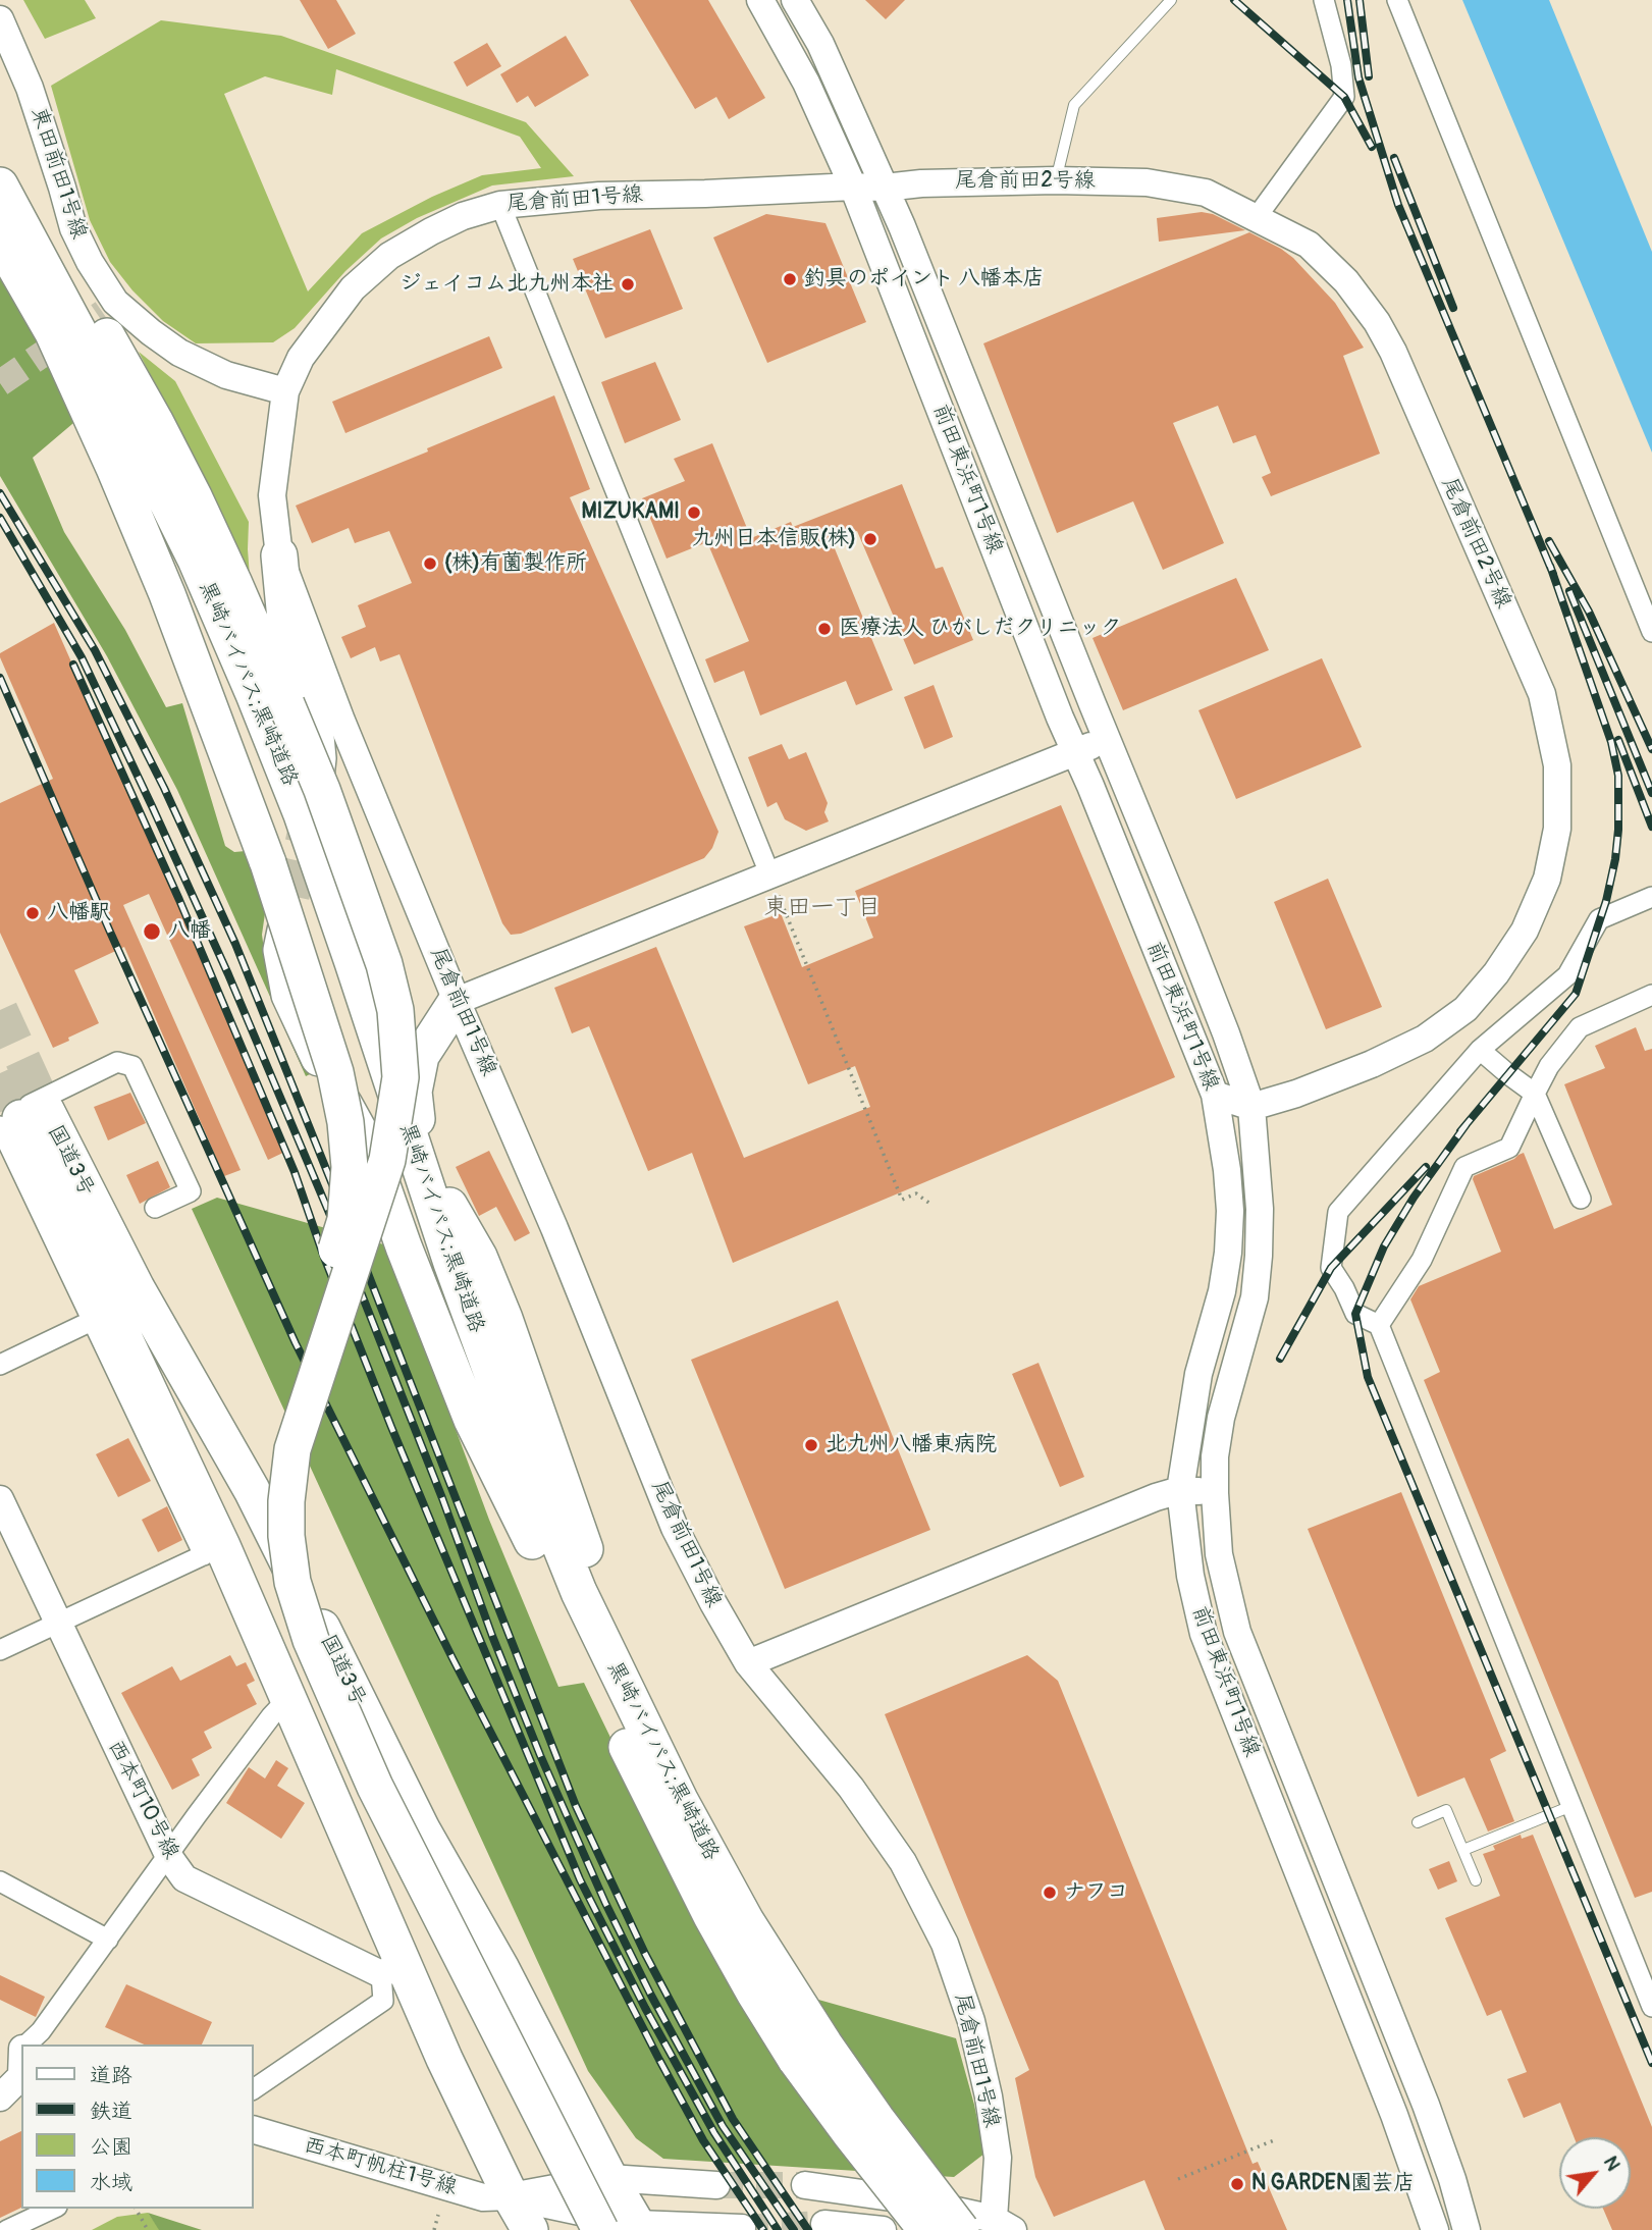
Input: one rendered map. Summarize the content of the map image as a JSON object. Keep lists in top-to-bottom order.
{
  "streets": {
    "highway": ["黒崎バイパス;黒崎道路", "国道3号"],
    "street": [
      "東田前田1号線",
      "尾倉前田2号線",
      "尾倉前田1号線",
      "前田東浜町1号線",
      "西本町10号線",
      "西本町帆柱1号線"
    ]
  },
  "crossings": [
    ["東田前田1号線", "尾倉前田1号線"],
    ["尾倉前田2号線", "尾倉前田1号線"],
    ["尾倉前田2号線", "前田東浜町1号線"],
    ["尾倉前田1号線", "前田東浜町1号線"],
    ["尾倉前田1号線", "黒崎バイパス;黒崎道路"],
    ["国道3号", "西本町10号線"],
    ["国道3号", "西本町帆柱1号線"]
  ],
  "districts": ["東田一丁目"],
  "places": [
    "釣具のポイント 八幡本店",
    "ジェイコム北九州本社",
    "MIZUKAMI",
    "九州日本信販(株)",
    "(株)有薗製作所",
    "医療法人 ひがしだクリニック",
    "八幡駅",
    "八幡",
    "北九州八幡東病院",
    "ナフコ",
    "N GARDEN園芸店"
  ],
  "legend": [
    "道路",
    "鉄道",
    "公園",
    "水域"
  ],
  "north": "top right"
}
